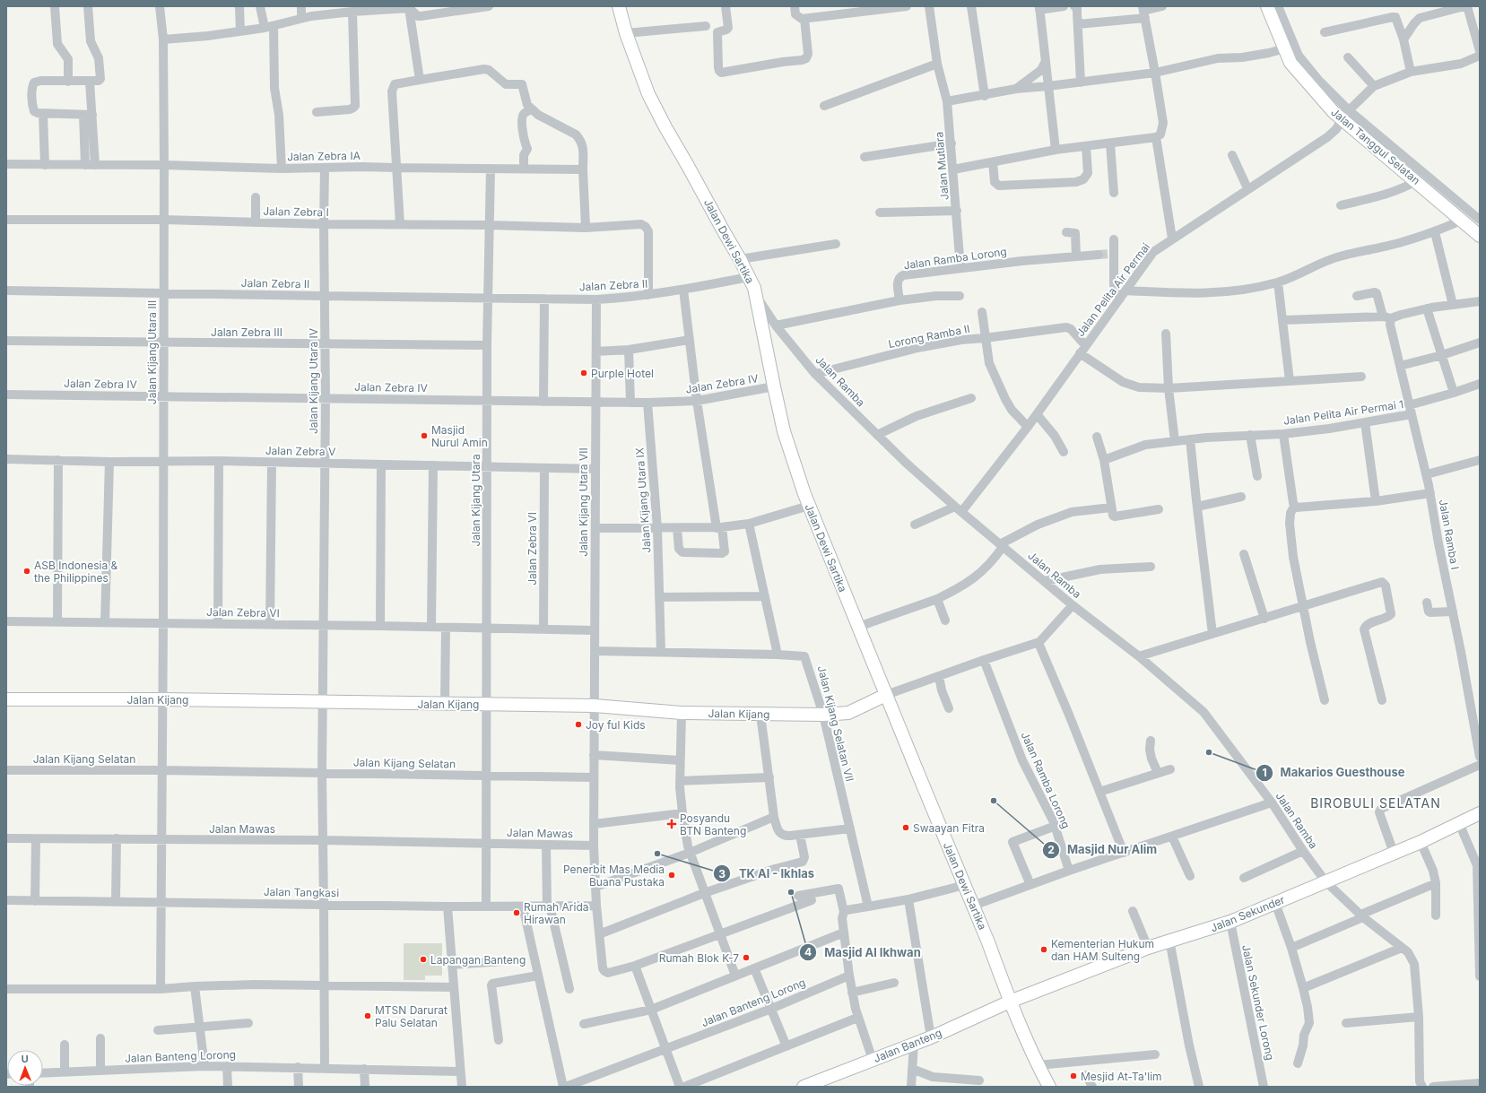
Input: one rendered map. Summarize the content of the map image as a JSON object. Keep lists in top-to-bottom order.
{
  "streets": {
    "street": [
      "Jalan Tanggul Selatan",
      "Jalan Zebra IA",
      "Jalan Mutiara",
      "Jalan Zebra I",
      "Jalan Dewi Sartika",
      "Jalan Ramba Lorong",
      "Jalan Zebra II",
      "Jalan Pelita Air Permai",
      "Jalan Zebra III",
      "Lorong Ramba II",
      "Jalan Kijang Utara III",
      "Jalan Kijang Utara IV",
      "Jalan Ramba",
      "Jalan Zebra IV",
      "Jalan Pelita Air Permai 1",
      "Jalan Zebra V",
      "Jalan Kijang Utara",
      "Jalan Kijang Utara IX",
      "Jalan Kijang Utara VII",
      "Jalan Ramba I",
      "Jalan Zebra VI",
      "Jalan Kijang",
      "Jalan Kijang Selatan VII",
      "Jalan Kijang Selatan",
      "Jalan Mawas",
      "Jalan Tangkasi",
      "Jalan Sekunder",
      "Jalan Banteng Lorong",
      "Jalan Sekunder Lorong",
      "Jalan Banteng"
    ]
  },
  "crossings": [
    ["Jalan Tanggul Selatan", "Jalan Pelita Air Permai"],
    ["Jalan Zebra IA", "Jalan Kijang Utara III"],
    ["Jalan Zebra IA", "Jalan Kijang Utara IV"],
    ["Jalan Zebra IA", "Jalan Kijang Utara"],
    ["Jalan Mutiara", "Jalan Ramba Lorong"],
    ["Jalan Zebra I", "Jalan Zebra II"],
    ["Jalan Zebra I", "Jalan Kijang Utara III"],
    ["Jalan Zebra I", "Jalan Kijang Utara IV"],
    ["Jalan Zebra I", "Jalan Kijang Utara"],
    ["Jalan Dewi Sartika", "Jalan Zebra II"],
    ["Jalan Dewi Sartika", "Jalan Ramba"],
    ["Jalan Dewi Sartika", "Jalan Zebra IV"],
    ["Jalan Dewi Sartika", "Jalan Kijang"],
    ["Jalan Dewi Sartika", "Jalan Sekunder"],
    ["Jalan Dewi Sartika", "Jalan Banteng"],
    ["Jalan Zebra II", "Jalan Kijang Utara III"],
    ["Jalan Zebra II", "Jalan Kijang Utara IV"],
    ["Jalan Zebra II", "Jalan Kijang Utara"],
    ["Jalan Zebra II", "Jalan Kijang Utara VII"],
    ["Jalan Pelita Air Permai", "Lorong Ramba II"],
    ["Jalan Pelita Air Permai", "Jalan Ramba"],
    ["Jalan Zebra III", "Jalan Kijang Utara III"],
    ["Jalan Zebra III", "Jalan Kijang Utara IV"],
    ["Jalan Zebra III", "Jalan Kijang Utara"],
    ["Lorong Ramba II", "Jalan Ramba"],
    ["Jalan Kijang Utara III", "Jalan Zebra IV"],
    ["Jalan Kijang Utara III", "Jalan Zebra V"],
    ["Jalan Kijang Utara III", "Jalan Zebra VI"],
    ["Jalan Kijang Utara III", "Jalan Kijang"],
    ["Jalan Kijang Utara IV", "Jalan Zebra IV"],
    ["Jalan Kijang Utara IV", "Jalan Zebra V"],
    ["Jalan Kijang Utara IV", "Jalan Zebra VI"],
    ["Jalan Kijang Utara IV", "Jalan Kijang"],
    ["Jalan Ramba", "Jalan Sekunder"],
    ["Jalan Zebra IV", "Jalan Kijang Utara"],
    ["Jalan Zebra IV", "Jalan Kijang Utara IX"],
    ["Jalan Zebra IV", "Jalan Kijang Utara VII"],
    ["Jalan Zebra V", "Jalan Kijang Utara"],
    ["Jalan Zebra V", "Jalan Kijang Utara VII"],
    ["Jalan Zebra V", "Jalan Zebra VI"],
    ["Jalan Kijang Utara", "Jalan Zebra VI"],
    ["Jalan Kijang Utara", "Jalan Kijang"],
    ["Jalan Kijang Utara IX", "Jalan Kijang Selatan VII"],
    ["Jalan Kijang Utara VII", "Jalan Zebra VI"],
    ["Jalan Kijang Utara VII", "Jalan Kijang"],
    ["Jalan Kijang Utara VII", "Jalan Kijang Selatan VII"],
    ["Jalan Kijang", "Jalan Kijang Selatan VII"],
    ["Jalan Sekunder", "Jalan Sekunder Lorong"],
    ["Jalan Sekunder", "Jalan Banteng"]
  ],
  "districts": ["BIROBULI SELATAN"],
  "places": {
    "other": [
      "Purple Hotel",
      "Masjid Nurul Amin",
      "ASB Indonesia & the Philippines",
      "Joy ful Kids",
      "Makarios Guesthouse",
      "Masjid Nur Alim",
      "Swaayan Fitra",
      "TK Al - Ikhlas",
      "Penerbit Mas Media Buana Pustaka",
      "Masjid Al Ikhwan",
      "Rumah Arida Hirawan",
      "Kementerian Hukum dan HAM Sulteng",
      "Rumah Blok K-7",
      "Lapangan Banteng",
      "MTSN Darurat Palu Selatan",
      "Mesjid At-Ta'lim"
    ],
    "health": ["Posyandu BTN Banteng"]
  },
  "north": "top"
}
